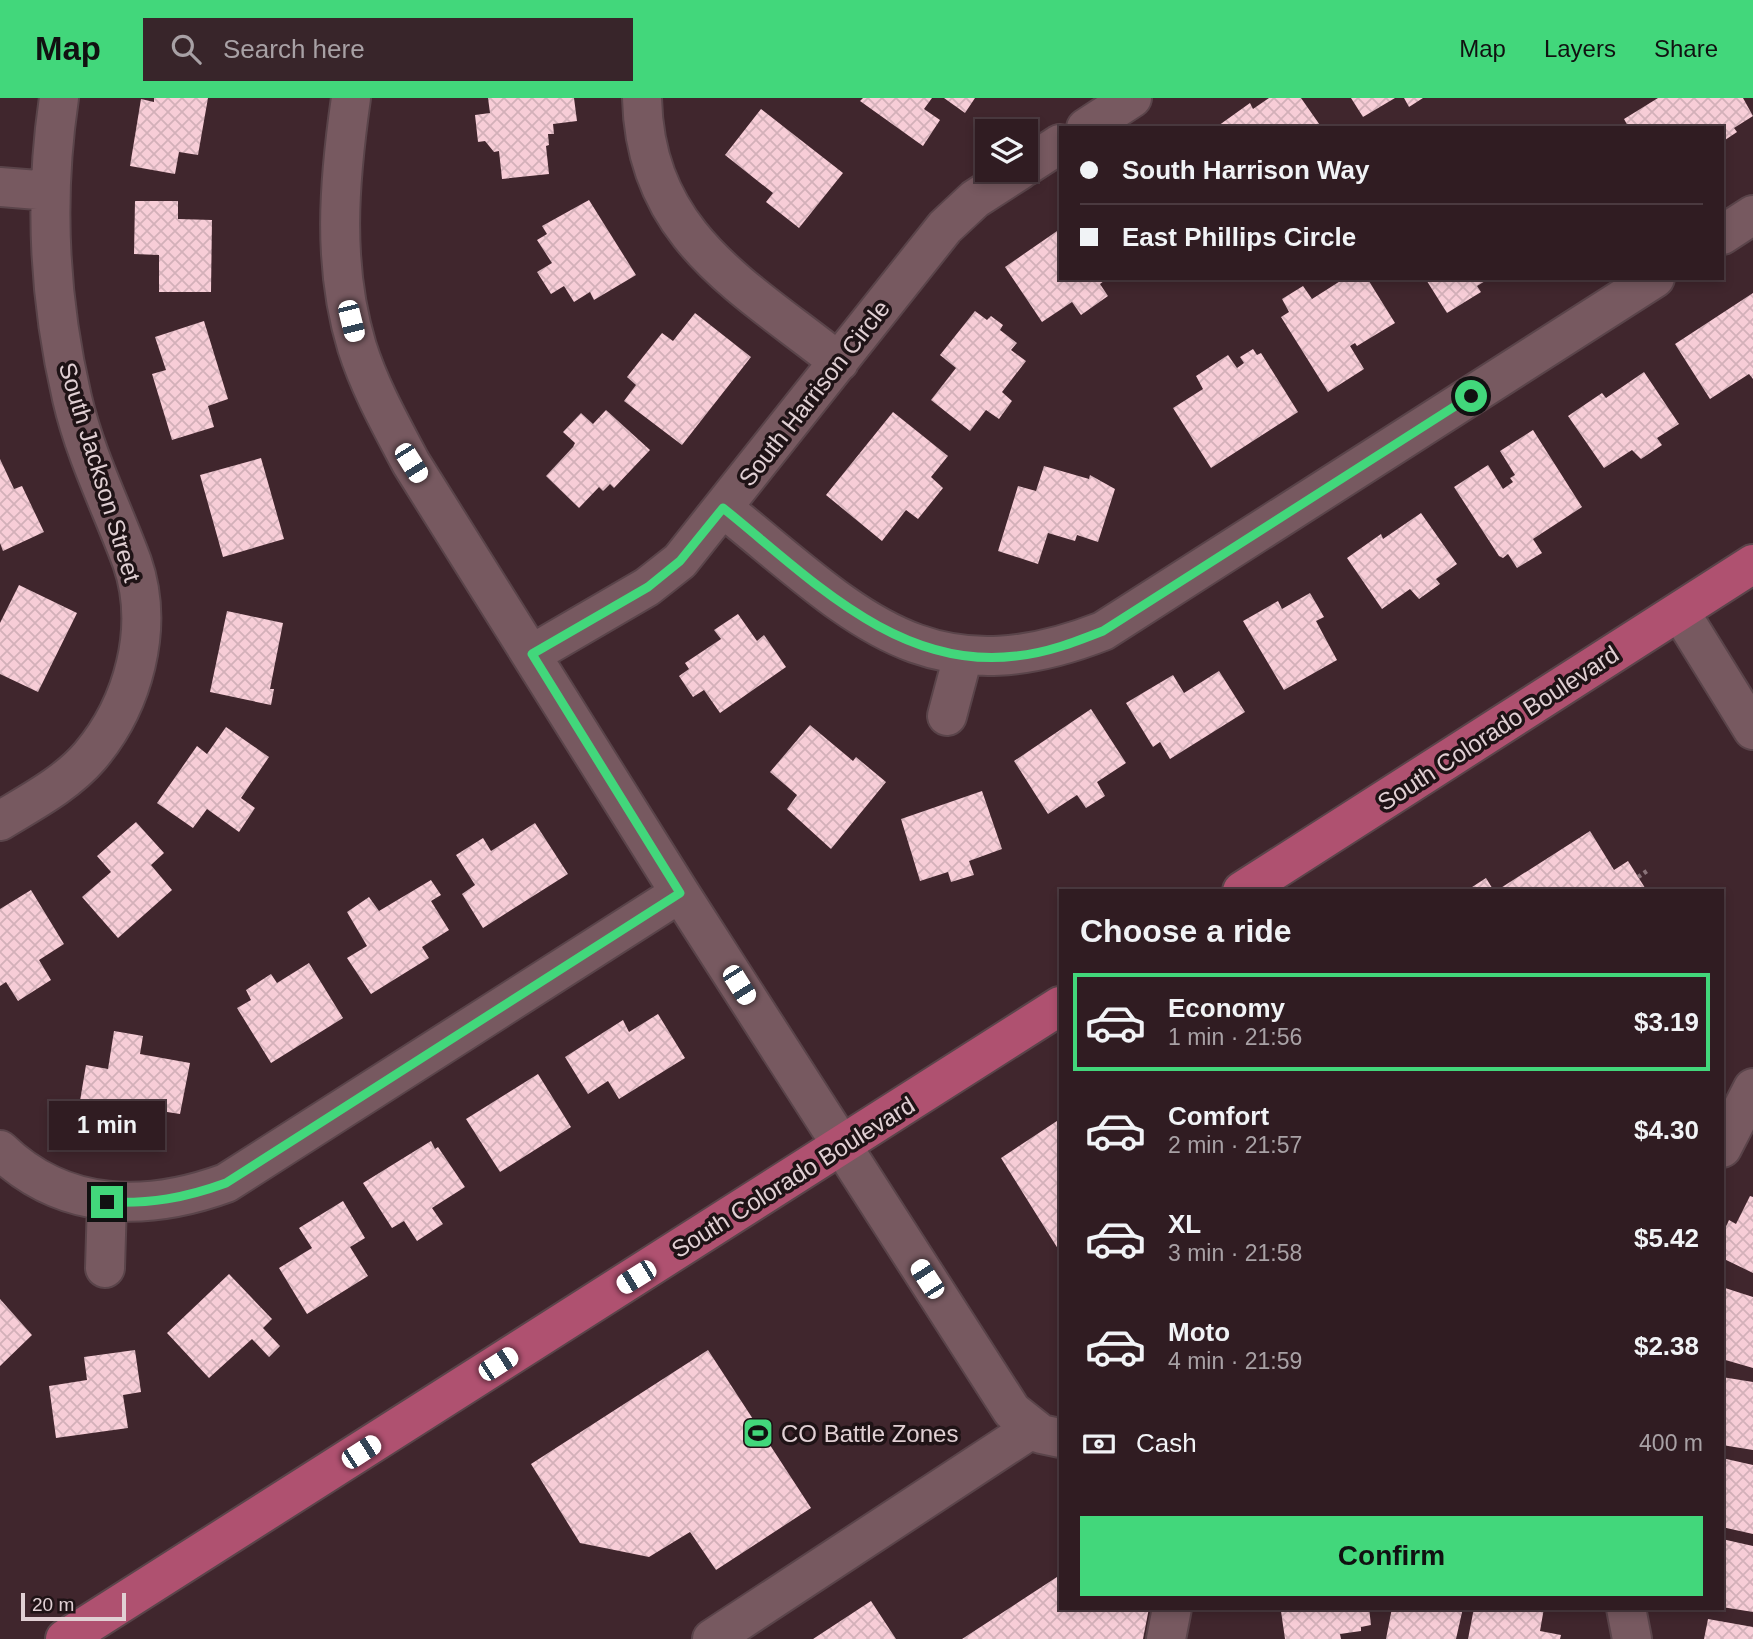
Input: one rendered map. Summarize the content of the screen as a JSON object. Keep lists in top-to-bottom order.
{
  "streets": {
    "main road": ["South Colorado Boulevard"],
    "street": ["South Harrison Circle", "South Jackson Street"]
  },
  "places": {
    "sports": ["CO Battle Zones"]
  },
  "scale_bar": "20 m",
  "page": {
    "header": "Map",
    "search": "Search here",
    "nav": ["Map", "Layers", "Share"],
    "banner": ["South Harrison Way", "East Phillips Circle"],
    "heading": "Choose a ride",
    "list": [
      {
        "name": "Economy",
        "note": "1 min · 21:56",
        "value": "$3.19"
      },
      {
        "name": "Comfort",
        "note": "2 min · 21:57",
        "value": "$4.30"
      },
      {
        "name": "XL",
        "note": "3 min · 21:58",
        "value": "$5.42"
      },
      {
        "name": "Moto",
        "note": "4 min · 21:59",
        "value": "$2.38"
      }
    ],
    "bubble": "1 min",
    "pay": ["Cash", "400 m"],
    "buttons": "Confirm",
    "scale": "20 m"
  }
}
